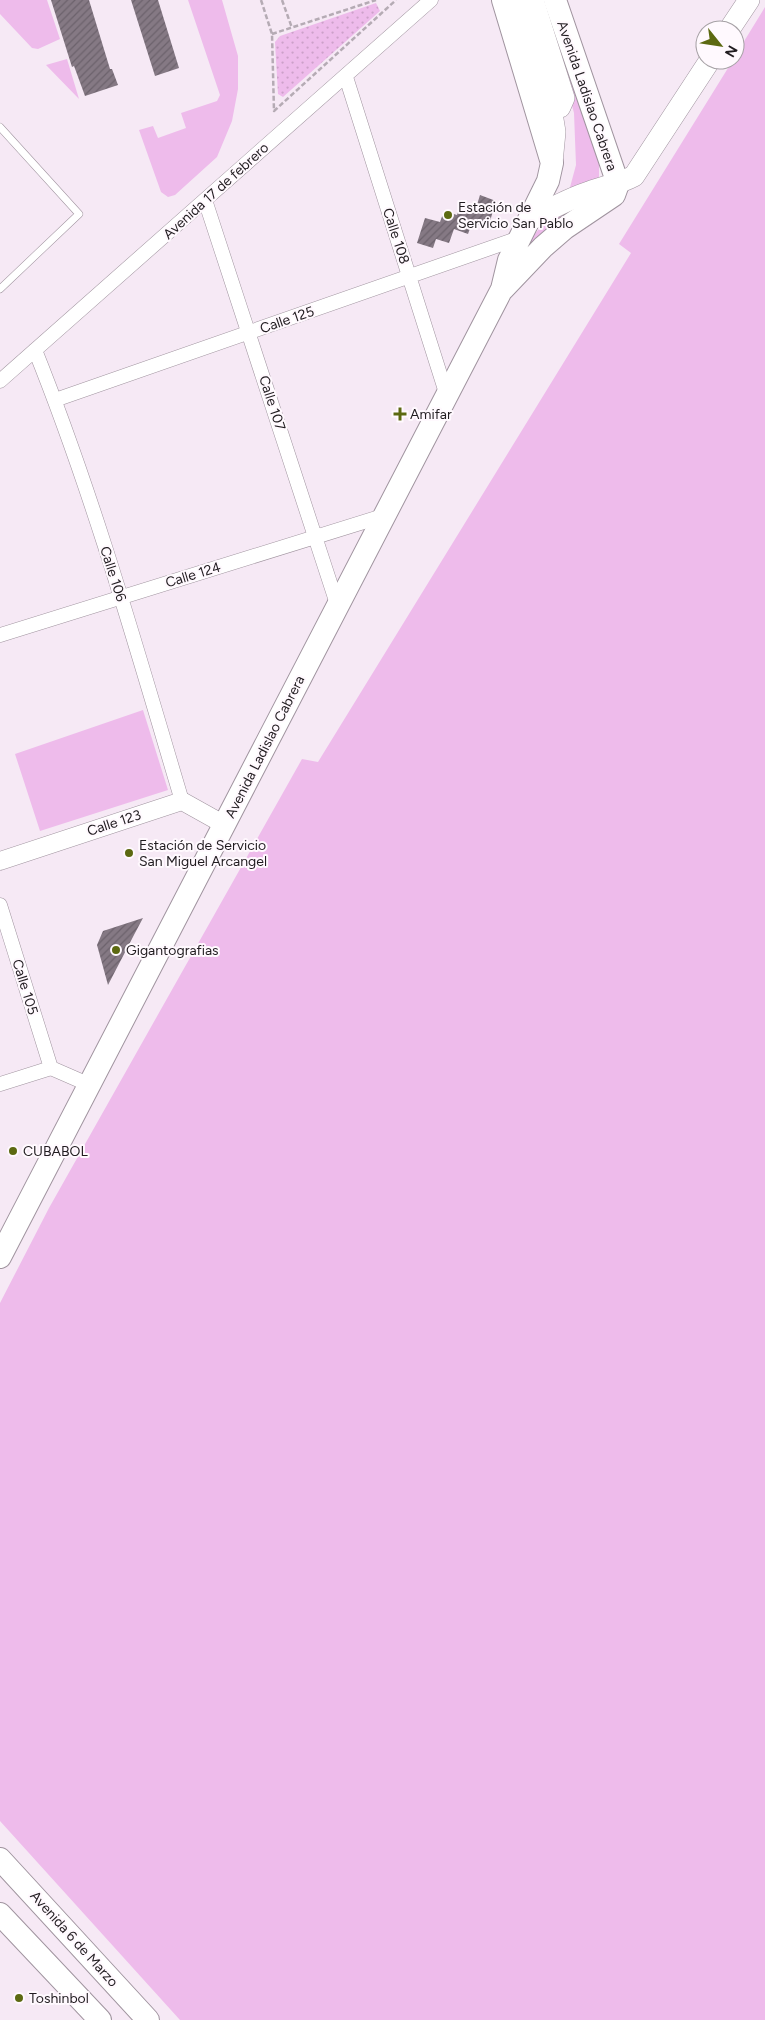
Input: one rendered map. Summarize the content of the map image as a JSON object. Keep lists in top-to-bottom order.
{
  "streets": {
    "highway": ["Avenida Ladislao Cabrera", "Avenida 6 de Marzo"],
    "street": [
      "Avenida 17 de febrero",
      "Calle 108",
      "Calle 125",
      "Calle 107",
      "Calle 106",
      "Calle 124",
      "Calle 123",
      "Calle 105"
    ]
  },
  "crossings": [
    ["Avenida Ladislao Cabrera", "Calle 108"],
    ["Avenida Ladislao Cabrera", "Calle 125"],
    ["Avenida Ladislao Cabrera", "Calle 107"],
    ["Avenida Ladislao Cabrera", "Calle 124"],
    ["Avenida 17 de febrero", "Calle 108"],
    ["Avenida 17 de febrero", "Calle 107"],
    ["Avenida 17 de febrero", "Calle 106"],
    ["Calle 108", "Calle 125"],
    ["Calle 125", "Calle 107"],
    ["Calle 125", "Calle 106"],
    ["Calle 107", "Calle 124"],
    ["Calle 106", "Calle 124"],
    ["Calle 106", "Calle 123"]
  ],
  "places": {
    "other": [
      "Estación de Servicio San Pablo",
      "Estación de Servicio San Miguel Arcangel",
      "Gigantografias",
      "CUBABOL",
      "Toshinbol"
    ],
    "health": ["Amifar"]
  },
  "north": "bottom right"
}
